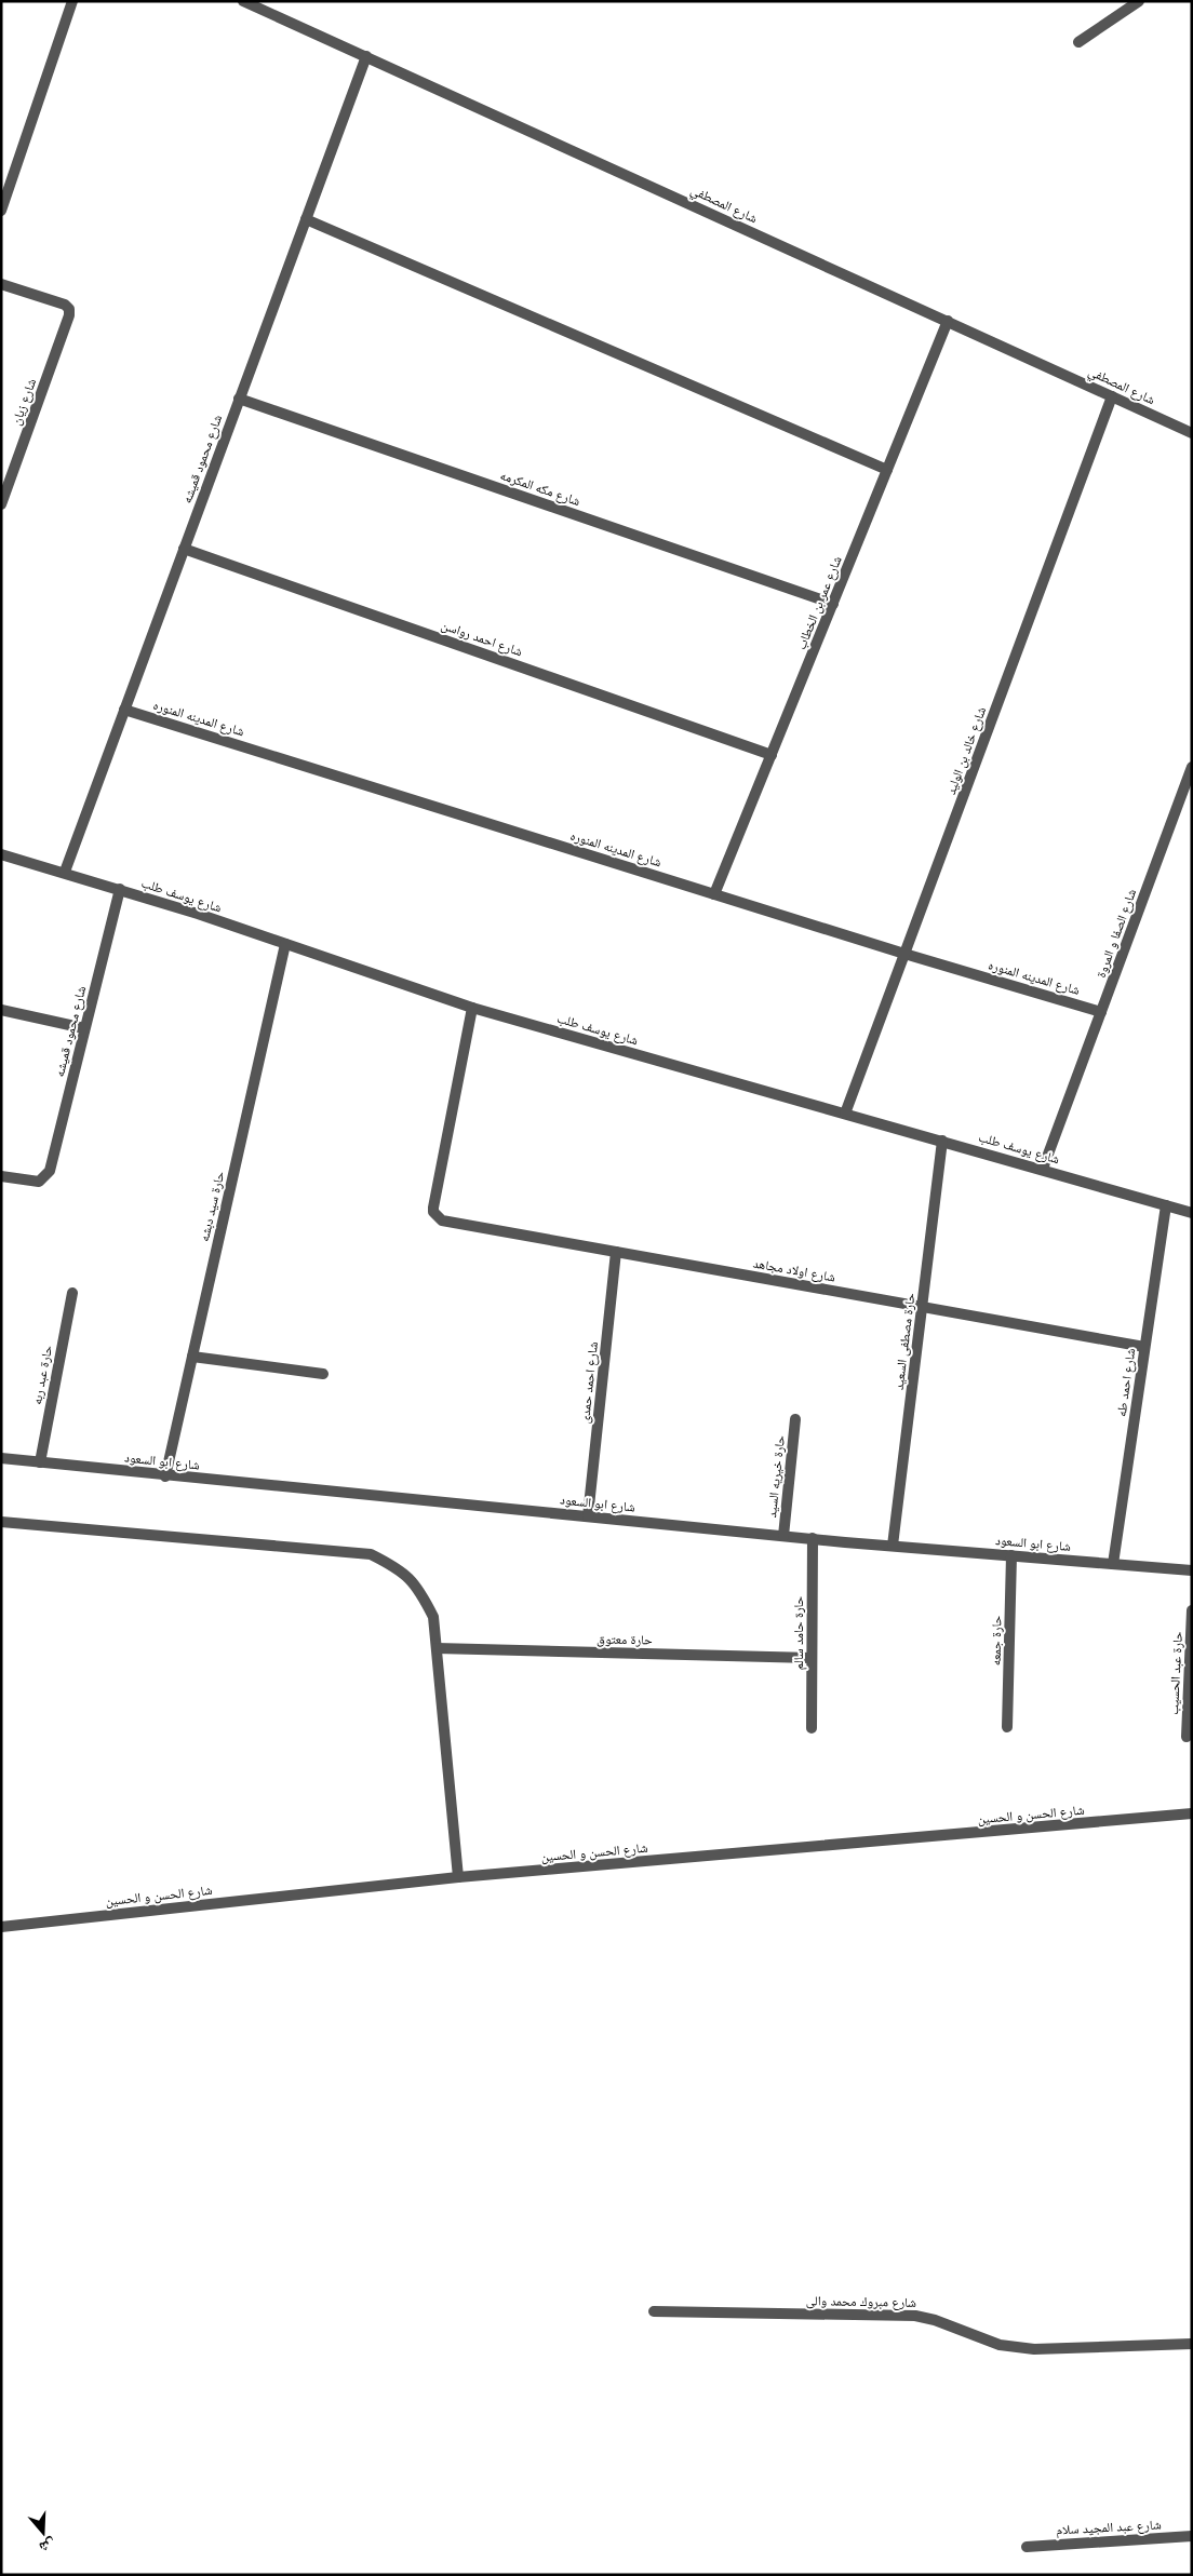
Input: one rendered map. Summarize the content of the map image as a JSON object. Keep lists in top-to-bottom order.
{
  "streets": {
    "street": [
      "شارع المصطفي",
      "شارع زيان",
      "شارع محمود قميشه",
      "شارع مكه المكرمه",
      "شارع عمر بن الخطاب",
      "شارع احمد رواسن",
      "شارع المدينه المنوره",
      "شارع خالد بن الوليد",
      "شارع يوسف طلب",
      "شارع الصفا و المروة",
      "حارة سيد دبشه",
      "شارع اولاد مجاهد",
      "حارة مصطفى السعيد",
      "حارة عبد ربه",
      "شارع احمد حمدى",
      "شارع احمد طه",
      "شارع ابو السعود",
      "حارة خيريه السيد",
      "حارة حامد سالم",
      "حارة معتوق",
      "حارة جمعه",
      "حارة عبد الحسيب",
      "شارع الحسن و الحسين",
      "شارع مبروك محمد والى",
      "شارع عبد المجيد سلام"
    ]
  },
  "crossings": [
    ["شارع المصطفي", "شارع محمود قميشه"],
    ["شارع المصطفي", "شارع عمر بن الخطاب"],
    ["شارع المصطفي", "شارع خالد بن الوليد"],
    ["شارع محمود قميشه", "شارع مكه المكرمه"],
    ["شارع محمود قميشه", "شارع احمد رواسن"],
    ["شارع محمود قميشه", "شارع المدينه المنوره"],
    ["شارع محمود قميشه", "شارع يوسف طلب"],
    ["شارع مكه المكرمه", "شارع عمر بن الخطاب"],
    ["شارع عمر بن الخطاب", "شارع احمد رواسن"],
    ["شارع عمر بن الخطاب", "شارع المدينه المنوره"],
    ["شارع المدينه المنوره", "شارع خالد بن الوليد"],
    ["شارع المدينه المنوره", "شارع الصفا و المروة"],
    ["شارع خالد بن الوليد", "شارع يوسف طلب"],
    ["شارع يوسف طلب", "شارع الصفا و المروة"],
    ["شارع يوسف طلب", "حارة سيد دبشه"],
    ["شارع يوسف طلب", "شارع اولاد مجاهد"],
    ["شارع يوسف طلب", "حارة مصطفى السعيد"],
    ["شارع يوسف طلب", "شارع احمد طه"],
    ["حارة سيد دبشه", "شارع ابو السعود"],
    ["شارع اولاد مجاهد", "حارة مصطفى السعيد"],
    ["شارع اولاد مجاهد", "شارع احمد حمدى"],
    ["شارع اولاد مجاهد", "شارع احمد طه"],
    ["حارة مصطفى السعيد", "شارع ابو السعود"],
    ["حارة عبد ربه", "شارع ابو السعود"],
    ["شارع احمد حمدى", "شارع ابو السعود"],
    ["شارع احمد طه", "شارع ابو السعود"],
    ["شارع ابو السعود", "حارة خيريه السيد"],
    ["شارع ابو السعود", "حارة حامد سالم"],
    ["شارع ابو السعود", "حارة جمعه"],
    ["حارة حامد سالم", "حارة معتوق"]
  ],
  "north": "bottom"
}
